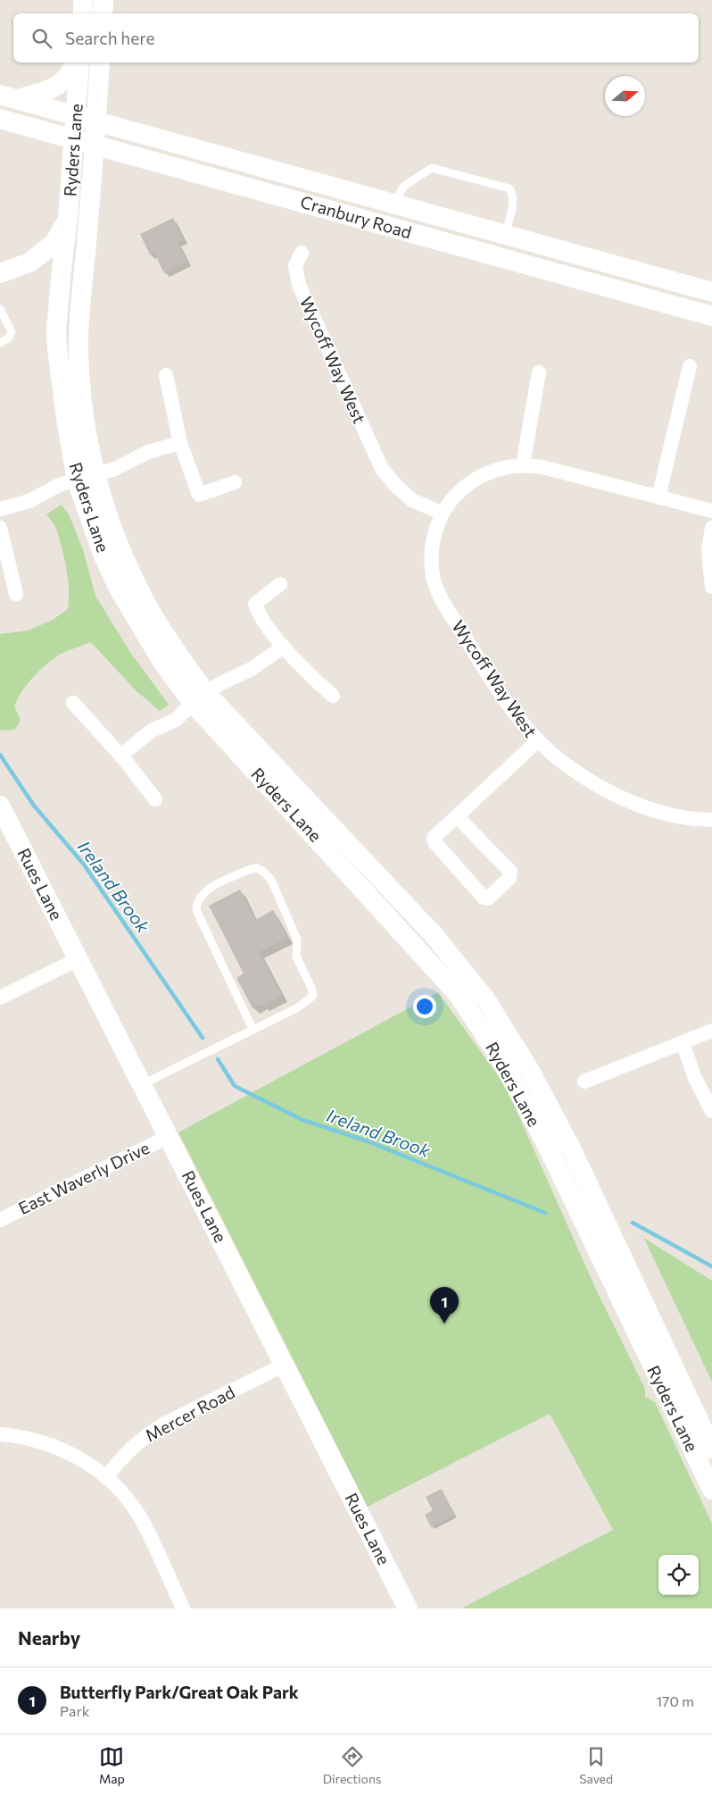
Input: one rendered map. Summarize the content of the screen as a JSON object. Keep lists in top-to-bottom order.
{
  "streets": {
    "main road": ["Ryders Lane", "Cranbury Road", "Rues Lane"],
    "street": ["Wycoff Way West", "East Waverly Drive", "Mercer Road"]
  },
  "crossings": [
    ["Ryders Lane", "Cranbury Road"],
    ["Rues Lane", "East Waverly Drive"],
    ["Rues Lane", "Mercer Road"]
  ],
  "water": ["Ireland Brook"],
  "north": "right",
  "page": {
    "search": "Search here",
    "pins": "1",
    "heading": "Nearby",
    "list": [
      {
        "mark": "1",
        "name": "Butterfly Park/Great Oak Park",
        "note": "Park",
        "value": "170 m"
      }
    ],
    "nav": ["Map", "Directions", "Saved"]
  }
}
